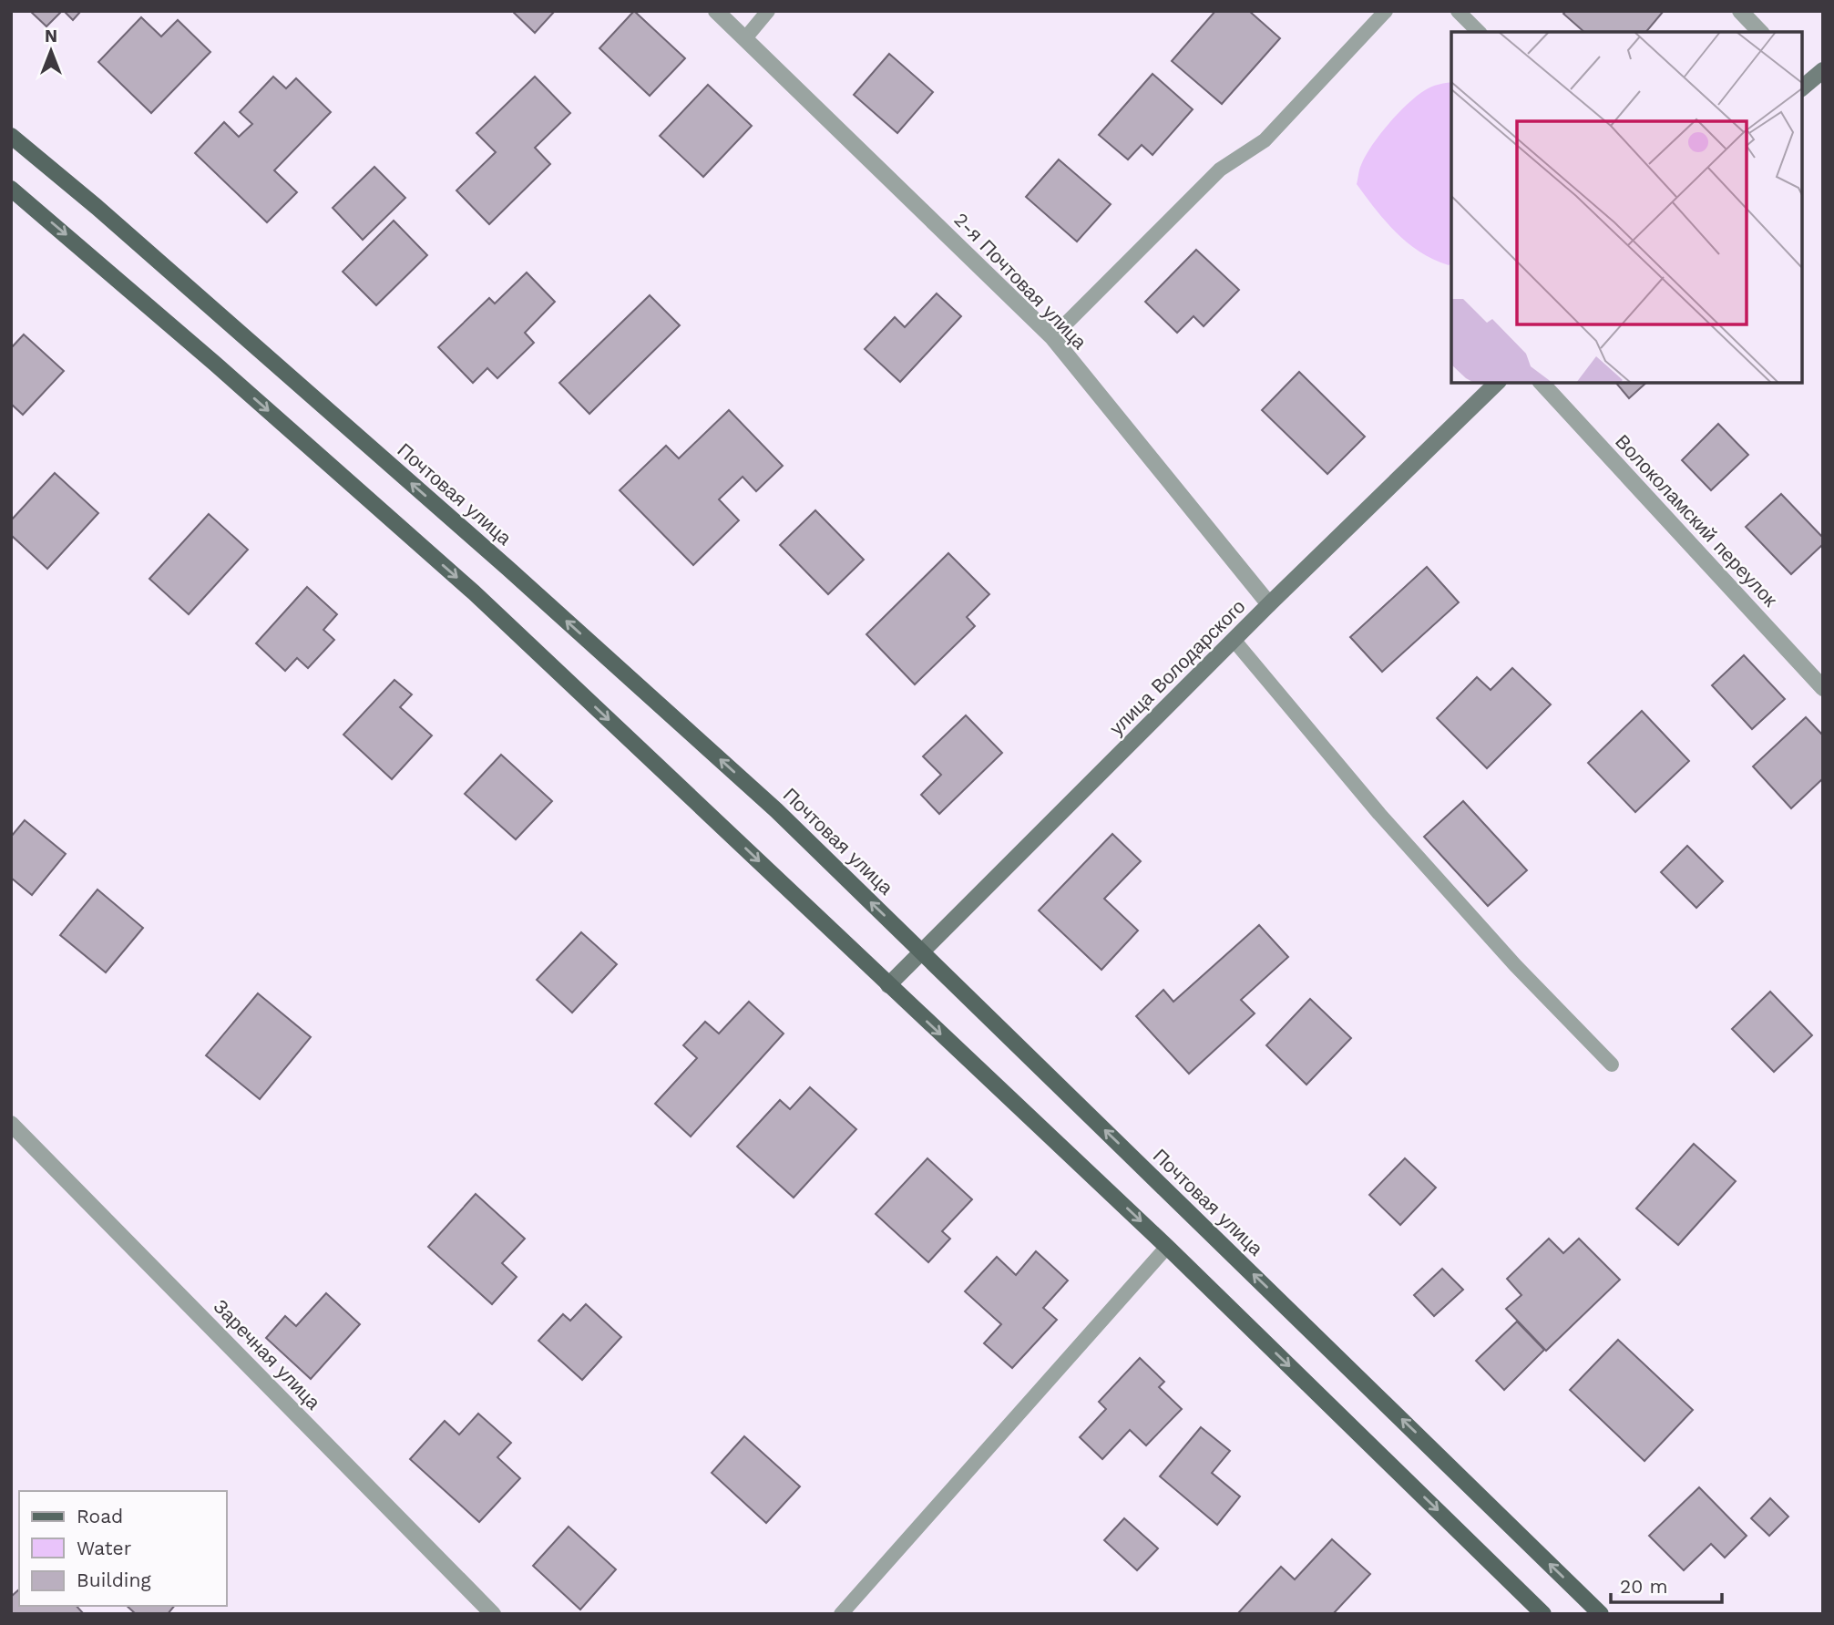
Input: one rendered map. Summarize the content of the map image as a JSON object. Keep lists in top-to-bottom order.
{
  "streets": {
    "main road": ["Почтовая улица"],
    "street": [
      "2-я Почтовая улица",
      "Волоколамский переулок",
      "улица Володарского",
      "Заречная улица"
    ]
  },
  "crossings": [
    ["2-я Почтовая улица", "улица Володарского"],
    ["Почтовая улица", "улица Володарского"]
  ],
  "legend": ["Road", "Water", "Building"],
  "scale_bar": "20 m",
  "north": "top"
}
